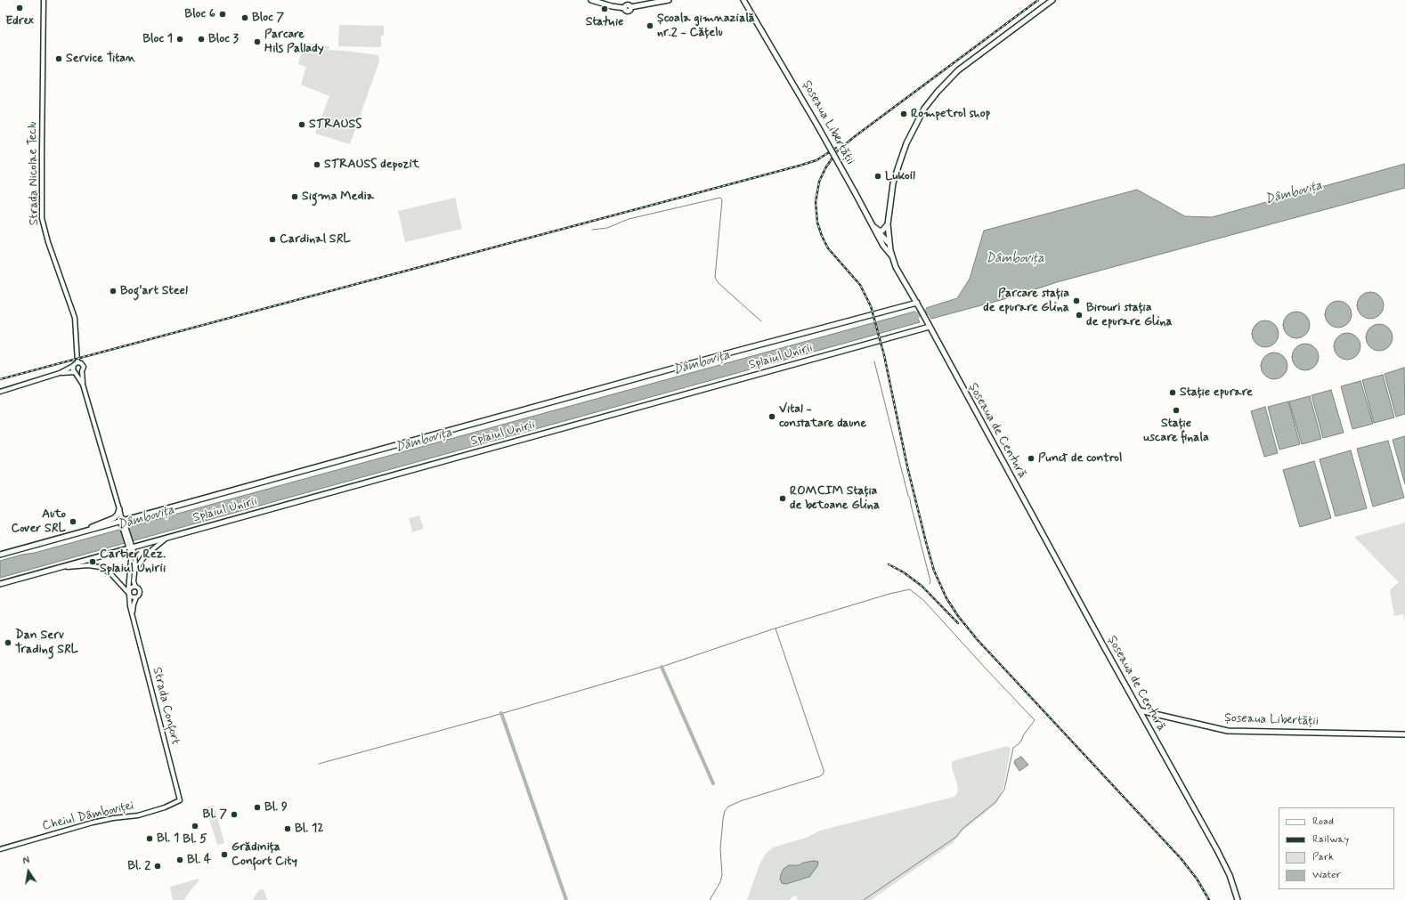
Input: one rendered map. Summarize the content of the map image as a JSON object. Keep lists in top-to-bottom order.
{
  "streets": {
    "main road": ["Șoseaua Libertății", "Splaiul Unirii", "Șoseaua de Centură"],
    "street": ["Strada Nicolae Teclu", "Strada Confort", "Cheiul Dâmboviței"]
  },
  "crossings": [
    ["Șoseaua Libertății", "Șoseaua de Centură"],
    ["Strada Nicolae Teclu", "Splaiul Unirii"],
    ["Strada Nicolae Teclu", "Strada Confort"],
    ["Splaiul Unirii", "Șoseaua de Centură"],
    ["Splaiul Unirii", "Strada Confort"],
    ["Strada Confort", "Cheiul Dâmboviței"]
  ],
  "water": ["Dâmbovița"],
  "places": [
    "Edrex",
    "Statuie",
    "Bloc 6",
    "Bloc 7",
    "Școala gimnazială nr.2 - Cățelu",
    "Bloc 1",
    "Bloc 3",
    "Parcare Hils Pallady",
    "Service Titan",
    "Rompetrol shop",
    "STRAUSS",
    "STRAUSS depozit",
    "Lukoil",
    "Sigma Media",
    "Cardinal SRL",
    "Bog'art Steel",
    "Parcare stația de epurare Glina",
    "Birouri stația de epurare Glina",
    "Stație epurare",
    "Stație uscare finala",
    "Vital - constatare daune",
    "Punct de control",
    "ROMCIM Stația de betoane Glina",
    "Auto Cover SRL",
    "Cartier Rez. Splaiul Unirii",
    "Dan Serv Trading SRL",
    "Bl. 9",
    "Bl. 7",
    "Bl. 5",
    "Bl. 12",
    "Bl. 1",
    "Grădinița Confort City",
    "Bl. 4",
    "Bl. 2"
  ],
  "legend": [
    "Road",
    "Railway",
    "Park",
    "Water"
  ],
  "north": "top"
}
